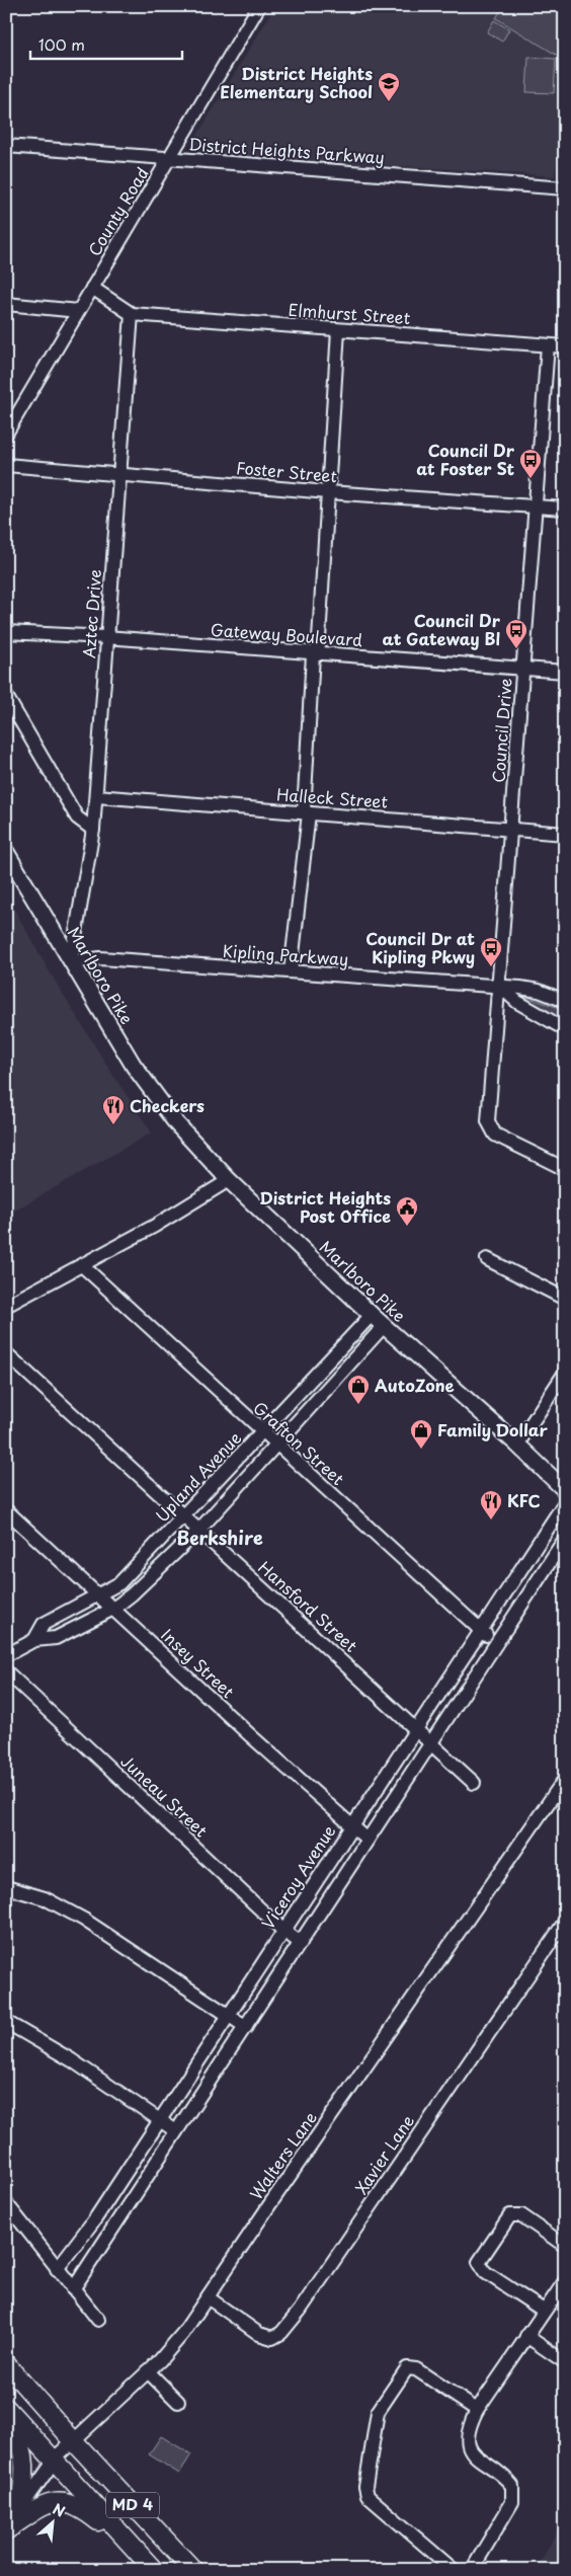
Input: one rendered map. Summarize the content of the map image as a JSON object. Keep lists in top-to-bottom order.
{
  "streets": {
    "highway": ["MD 4"],
    "main road": ["Marlboro Pike"],
    "street": [
      "District Heights Parkway",
      "County Road",
      "Elmhurst Street",
      "Foster Street",
      "Aztec Drive",
      "Gateway Boulevard",
      "Council Drive",
      "Halleck Street",
      "Kipling Parkway",
      "Grafton Street",
      "Upland Avenue",
      "Hansford Street",
      "Insey Street",
      "Juneau Street",
      "Viceroy Avenue",
      "Xavier Lane",
      "Walters Lane"
    ]
  },
  "crossings": [
    ["District Heights Parkway", "County Road"],
    ["Elmhurst Street", "Aztec Drive"],
    ["Elmhurst Street", "Council Drive"],
    ["Foster Street", "Aztec Drive"],
    ["Foster Street", "Council Drive"],
    ["Aztec Drive", "Gateway Boulevard"],
    ["Aztec Drive", "Halleck Street"],
    ["Aztec Drive", "Kipling Parkway"],
    ["Aztec Drive", "Marlboro Pike"],
    ["Gateway Boulevard", "Council Drive"],
    ["Council Drive", "Halleck Street"],
    ["Council Drive", "Kipling Parkway"],
    ["Kipling Parkway", "Marlboro Pike"],
    ["Marlboro Pike", "Upland Avenue"],
    ["Grafton Street", "Upland Avenue"],
    ["Grafton Street", "Viceroy Avenue"],
    ["Upland Avenue", "Hansford Street"],
    ["Upland Avenue", "Insey Street"],
    ["Hansford Street", "Viceroy Avenue"],
    ["Insey Street", "Viceroy Avenue"],
    ["Juneau Street", "Viceroy Avenue"],
    ["Xavier Lane", "Walters Lane"],
    ["Walters Lane", "MD 4"]
  ],
  "districts": ["Berkshire"],
  "places": {
    "school or university": ["District Heights Elementary School"],
    "bus stop": ["Council Dr at Foster St", "Council Dr at Gateway Bl", "Council Dr at Kipling Pkwy"],
    "restaurant": ["Checkers", "KFC"],
    "public building": ["District Heights Post Office"],
    "shop": ["AutoZone", "Family Dollar"]
  },
  "scale_bar": "100 m",
  "north": "top right"
}
